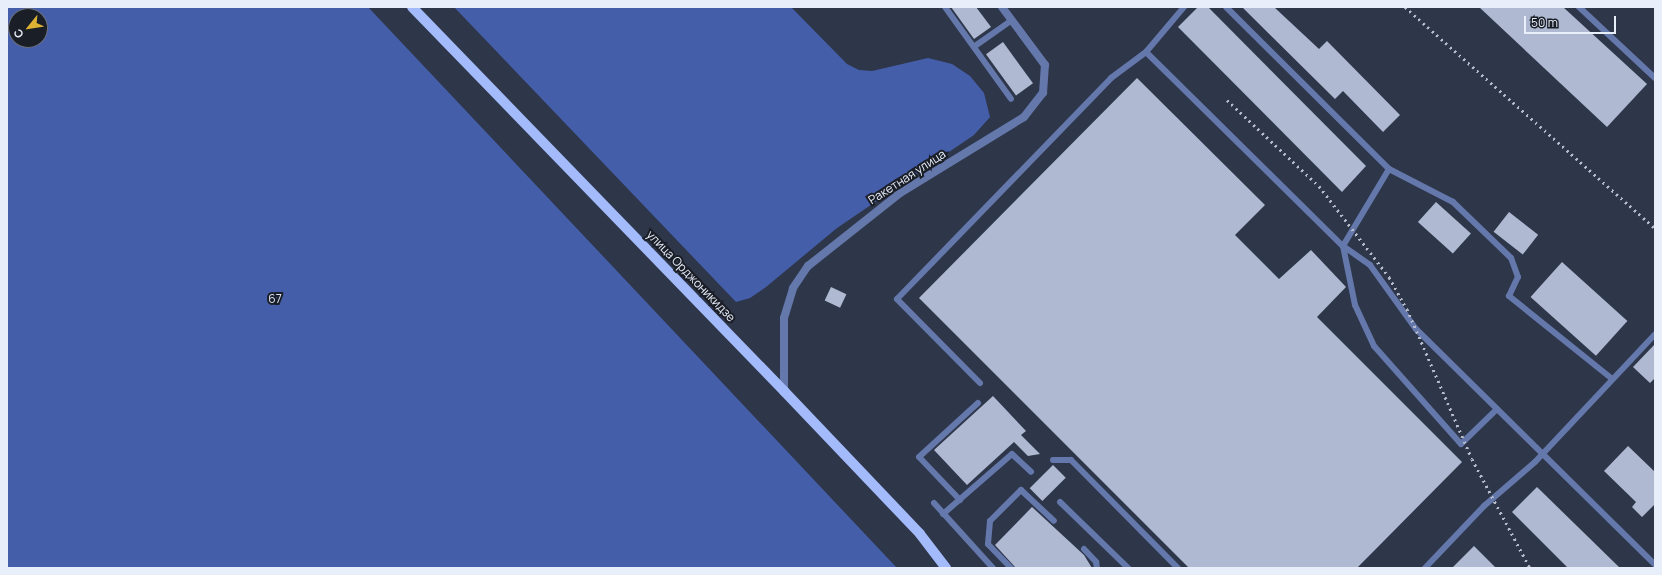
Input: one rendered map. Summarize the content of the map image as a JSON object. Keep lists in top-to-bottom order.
{
  "streets": {
    "main road": ["улица Орджоникидзе"],
    "street": ["Ракетная улица"]
  },
  "crossings": [
    ["Ракетная улица", "улица Орджоникидзе"]
  ],
  "parks": ["67"],
  "scale_bar": "50 m",
  "north": "bottom left"
}
